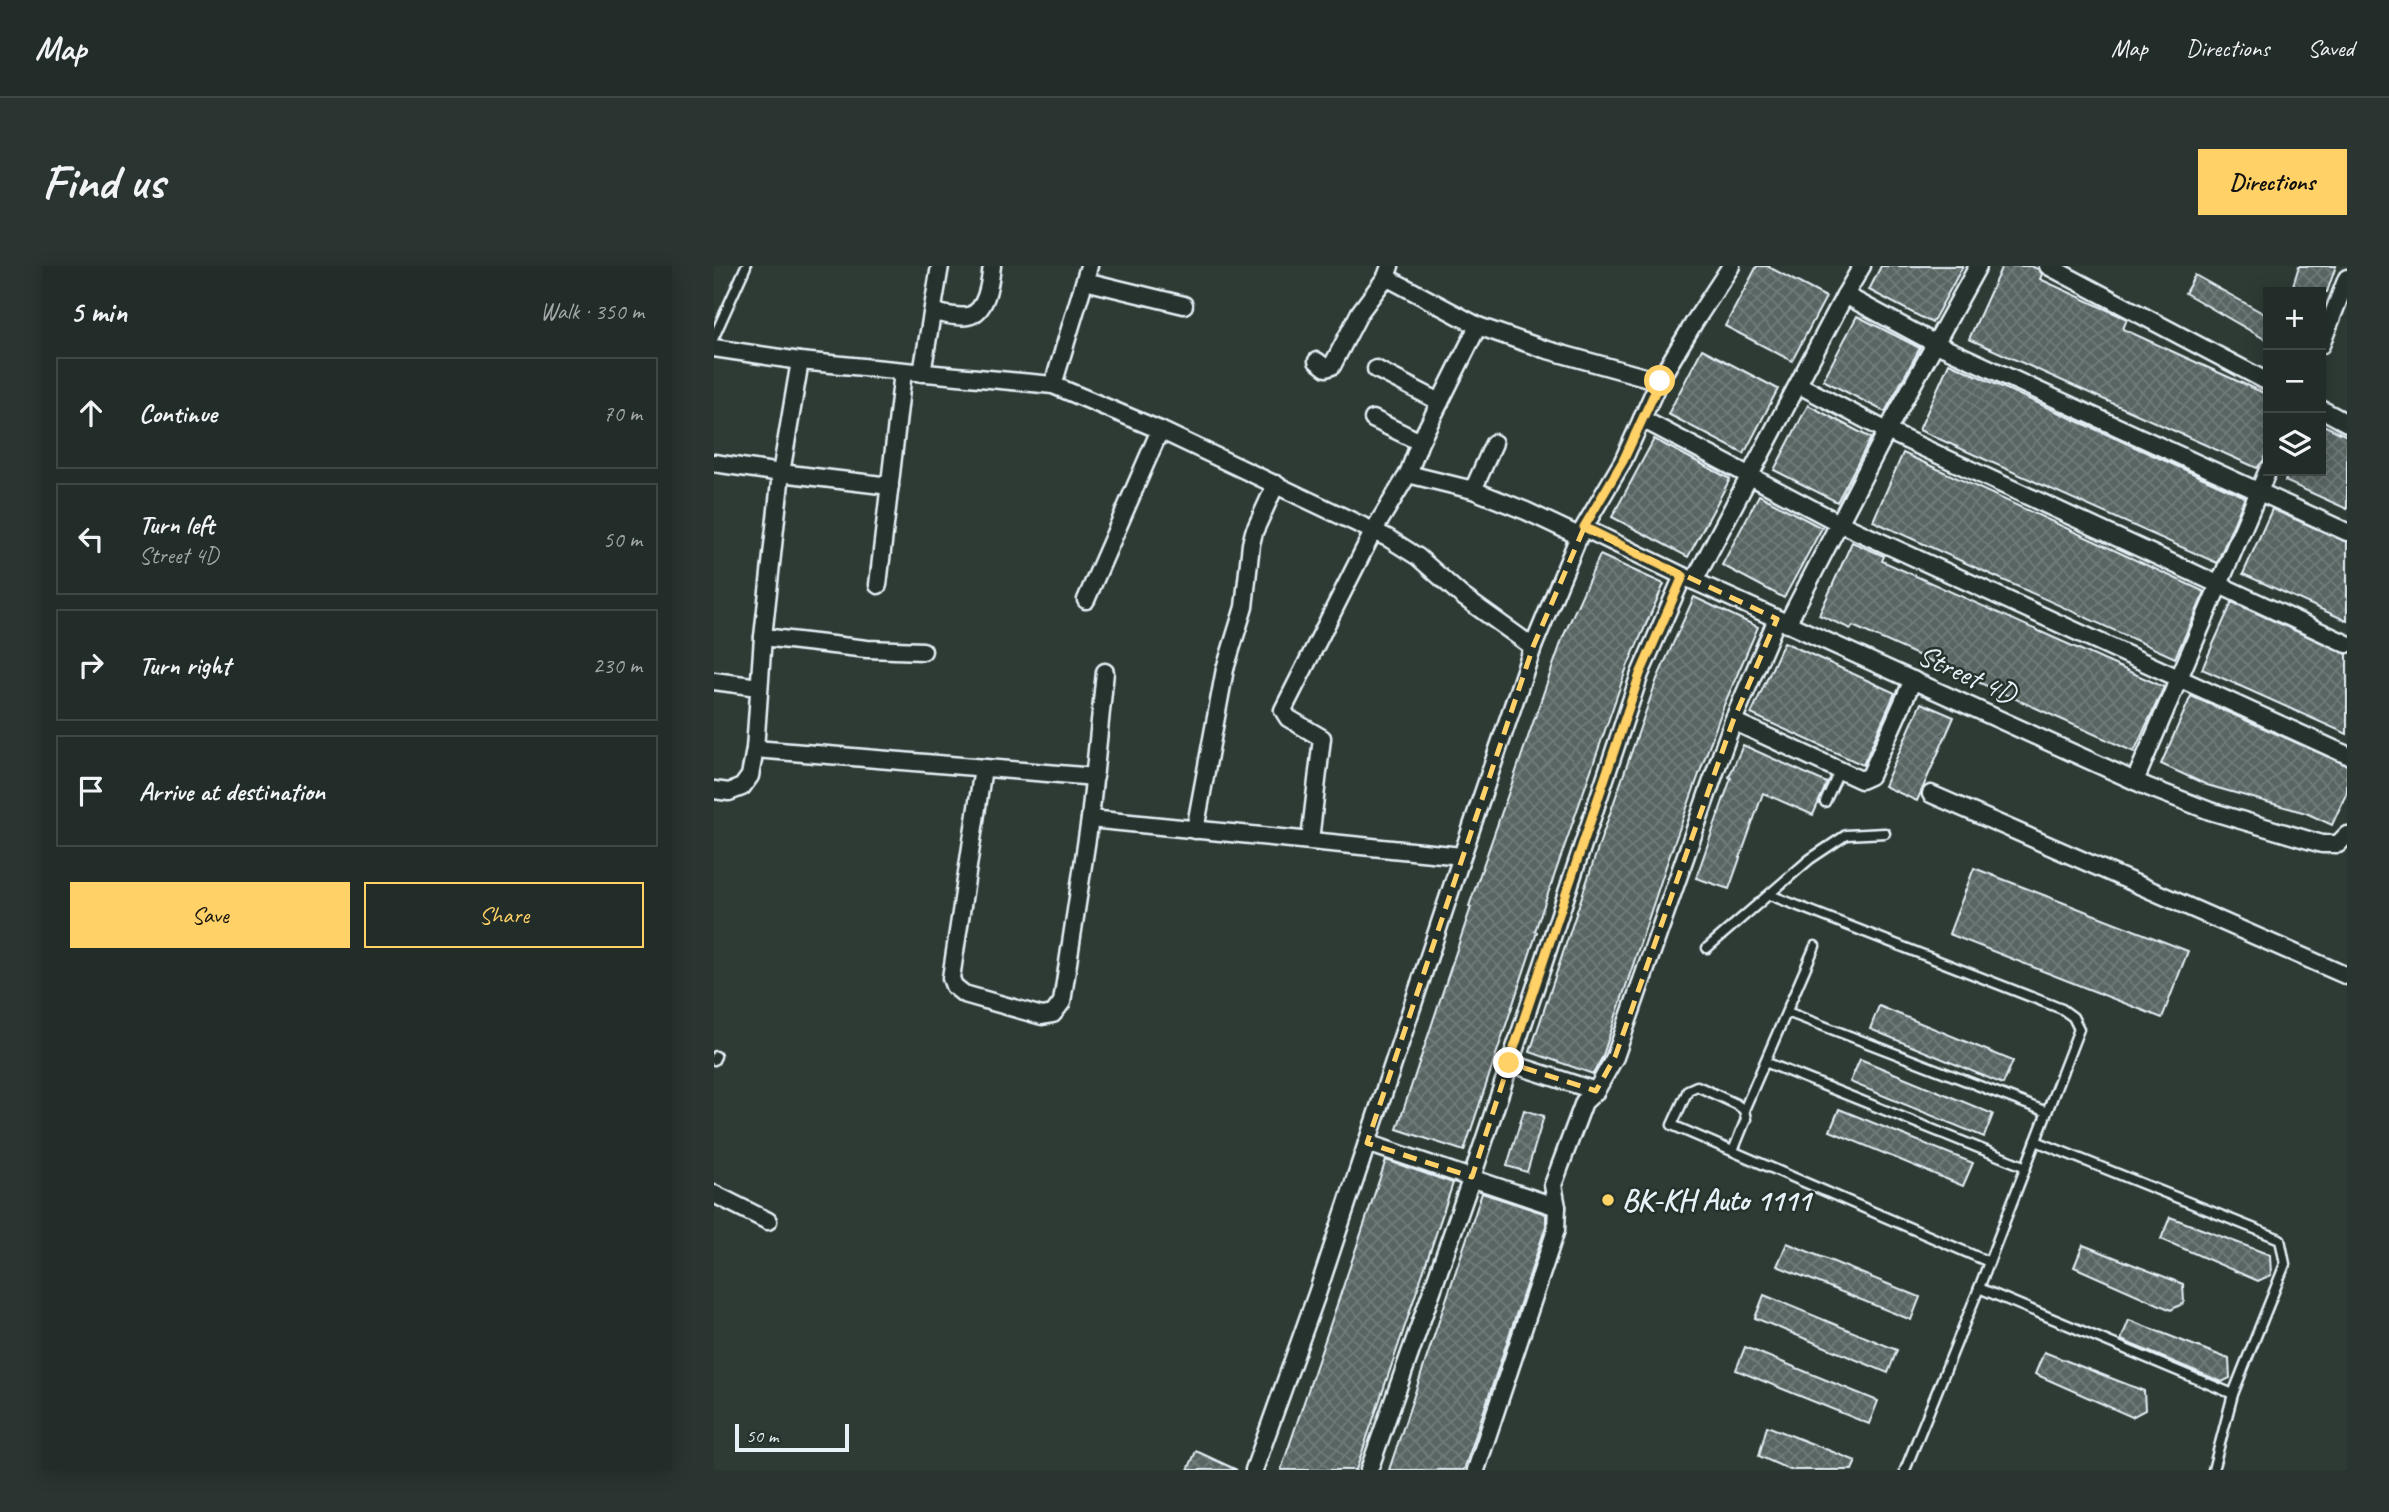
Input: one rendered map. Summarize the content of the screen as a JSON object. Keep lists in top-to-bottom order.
{
  "streets": {
    "street": ["Street 4D"]
  },
  "places": ["BK-KH Auto 1111"],
  "scale_bar": "50 m",
  "page": {
    "header": "Map",
    "nav": ["Map", "Directions", "Saved"],
    "buttons": [
      "Directions",
      ["Save", "Share"]
    ],
    "title": "Find us",
    "heading": ["5 min", "Walk · 350 m"],
    "map_buttons": ["+", "−"],
    "list": [
      ["Continue", "70 m"],
      ["Turn left", "Street 4D", "50 m"],
      ["Turn right", "230 m"],
      "Arrive at destination"
    ],
    "scale": "50 m"
  }
}
